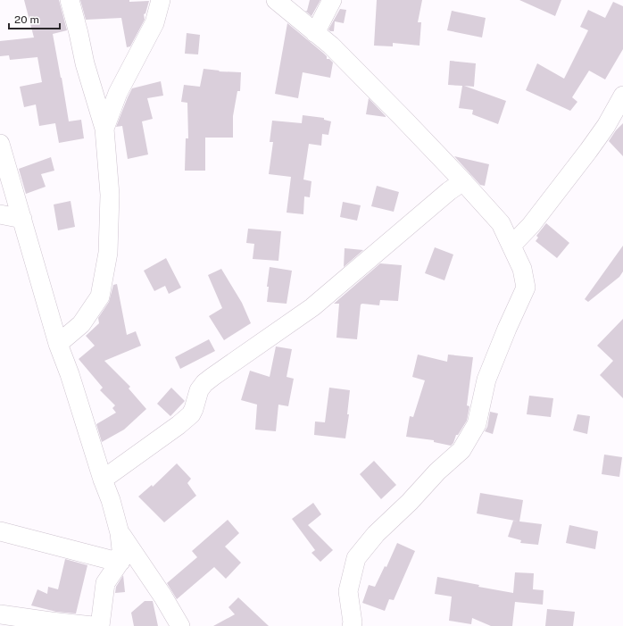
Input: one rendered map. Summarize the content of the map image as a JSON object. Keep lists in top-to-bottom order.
{
  "scale_bar": "20 m"
}
